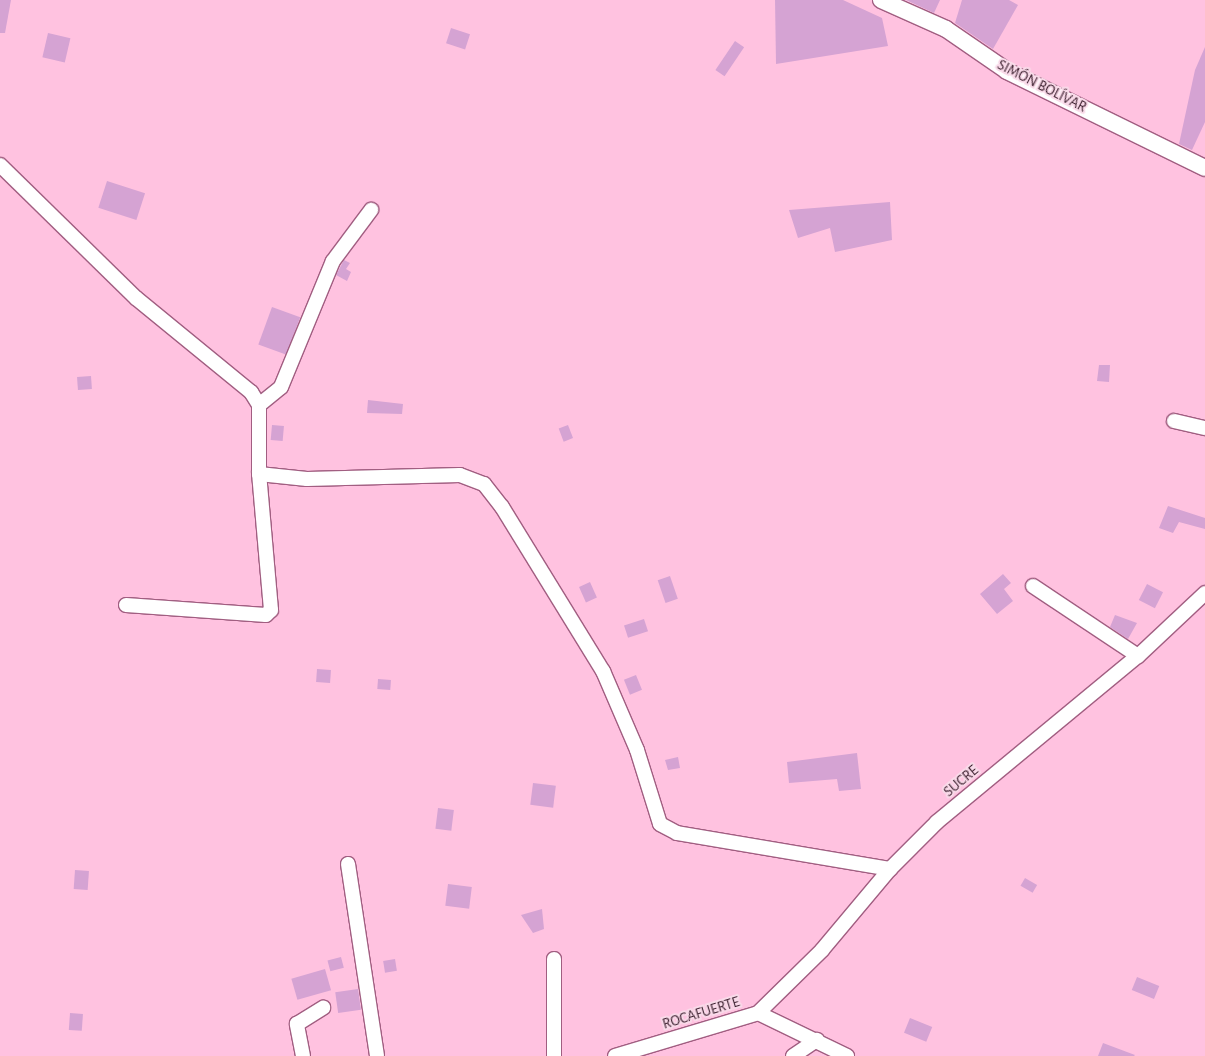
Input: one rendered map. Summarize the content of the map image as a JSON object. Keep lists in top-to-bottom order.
{
  "streets": {
    "street": ["SIMÓN BOLÍVAR", "SUCRE", "ROCAFUERTE"]
  },
  "crossings": [
    ["SUCRE", "ROCAFUERTE"]
  ]
}
